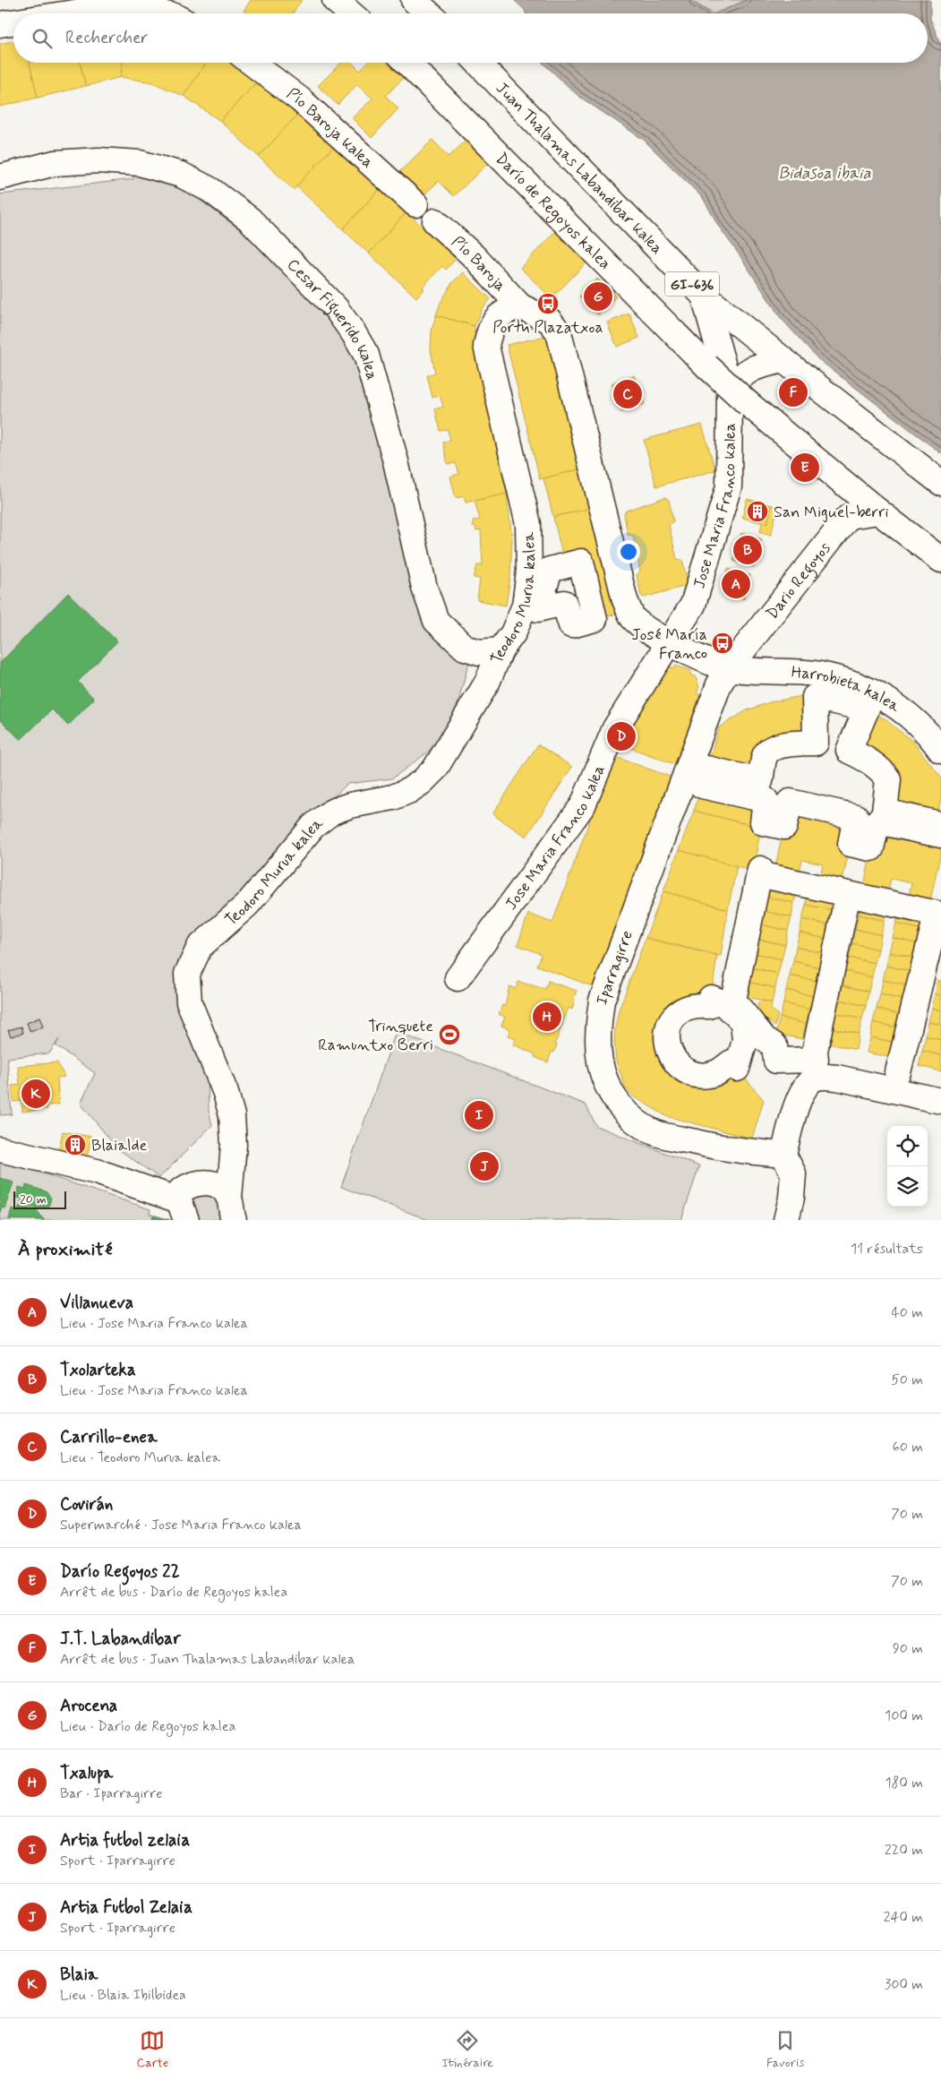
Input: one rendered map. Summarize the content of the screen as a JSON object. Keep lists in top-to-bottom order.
{
  "streets": {
    "street": [
      "Pío Baroja kalea",
      "Juan Thalamas Labandibar kalea",
      "Darío de Regoyos kalea",
      "Pío Baroja",
      "GI-636",
      "Cesar Figuerido kalea",
      "Jose Maria Franco kalea",
      "Dario Regoyos",
      "Teodoro Murua kalea",
      "Harrobieta kalea",
      "Iparragirre"
    ]
  },
  "crossings": [
    ["Juan Thalamas Labandibar kalea", "Jose Maria Franco kalea"],
    ["Pío Baroja", "Teodoro Murua kalea"],
    ["Cesar Figuerido kalea", "Teodoro Murua kalea"],
    ["Dario Regoyos", "Harrobieta kalea"],
    ["Dario Regoyos", "Iparragirre"],
    ["Harrobieta kalea", "Iparragirre"]
  ],
  "water": ["Bidasoa ibaia"],
  "places": {
    "bus stop": ["Portu Plazatxoa", "José María Franco"],
    "building": ["San Miguel-berri", "Blaialde"],
    "sports": ["Trinquete Ramuntxo Berri"]
  },
  "scale_bar": "20 m",
  "page": {
    "search": "Rechercher",
    "pins": [
      "G",
      "F",
      "C",
      "E",
      "B",
      "A",
      "D",
      "H",
      "K",
      "I",
      "J"
    ],
    "scale": "20 m",
    "heading": ["À proximité", "11 résultats"],
    "list": [
      {
        "mark": "A",
        "name": "Villanueva",
        "note": "Lieu · Jose Maria Franco kalea",
        "value": "40 m"
      },
      {
        "mark": "B",
        "name": "Txolarteka",
        "note": "Lieu · Jose Maria Franco kalea",
        "value": "50 m"
      },
      {
        "mark": "C",
        "name": "Carrillo-enea",
        "note": "Lieu · Teodoro Murua kalea",
        "value": "60 m"
      },
      {
        "mark": "D",
        "name": "Covirán",
        "note": "Supermarché · Jose Maria Franco kalea",
        "value": "70 m"
      },
      {
        "mark": "E",
        "name": "Darío Regoyos 22",
        "note": "Arrêt de bus · Darío de Regoyos kalea",
        "value": "70 m"
      },
      {
        "mark": "F",
        "name": "J.T. Labandibar",
        "note": "Arrêt de bus · Juan Thalamas Labandibar kalea",
        "value": "90 m"
      },
      {
        "mark": "G",
        "name": "Arocena",
        "note": "Lieu · Darío de Regoyos kalea",
        "value": "100 m"
      },
      {
        "mark": "H",
        "name": "Txalupa",
        "note": "Bar · Iparragirre",
        "value": "180 m"
      },
      {
        "mark": "I",
        "name": "Artia futbol zelaia",
        "note": "Sport · Iparragirre",
        "value": "220 m"
      },
      {
        "mark": "J",
        "name": "Artia Futbol Zelaia",
        "note": "Sport · Iparragirre",
        "value": "240 m"
      },
      {
        "mark": "K",
        "name": "Blaia",
        "note": "Lieu · Blaia Ibilbidea",
        "value": "300 m"
      }
    ],
    "nav": ["Carte", "Itinéraire", "Favoris"]
  }
}
